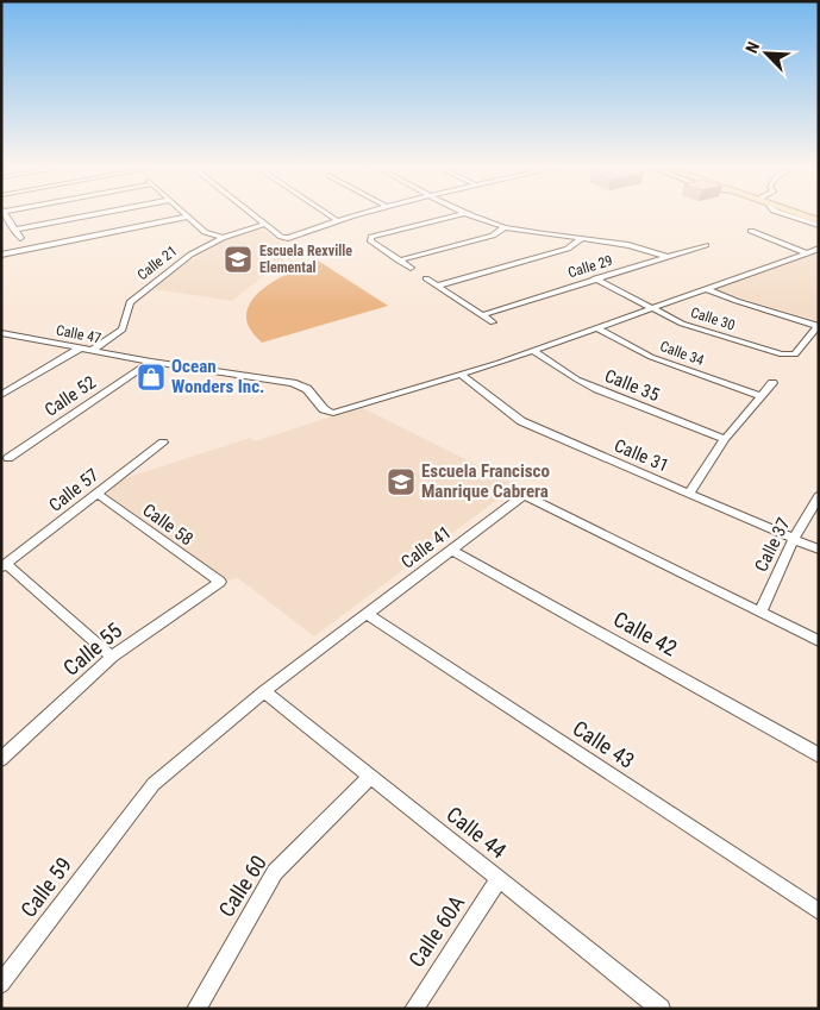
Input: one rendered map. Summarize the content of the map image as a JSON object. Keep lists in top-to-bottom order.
{
  "streets": {
    "street": [
      "Calle 21",
      "Calle 29",
      "Calle 30",
      "Calle 47",
      "Calle 34",
      "Calle 35",
      "Calle 52",
      "Calle 31",
      "Calle 57",
      "Calle 58",
      "Calle 37",
      "Calle 41",
      "Calle 42",
      "Calle 55",
      "Calle 43",
      "Calle 44",
      "Calle 60",
      "Calle 59",
      "Calle 60A"
    ]
  },
  "crossings": [
    ["Calle 21", "Calle 47"],
    ["Calle 29", "Calle 30"],
    ["Calle 47", "Calle 52"],
    ["Calle 31", "Calle 37"],
    ["Calle 57", "Calle 58"],
    ["Calle 57", "Calle 55"],
    ["Calle 58", "Calle 55"],
    ["Calle 37", "Calle 41"],
    ["Calle 41", "Calle 42"],
    ["Calle 41", "Calle 43"],
    ["Calle 41", "Calle 44"],
    ["Calle 41", "Calle 59"],
    ["Calle 44", "Calle 60"],
    ["Calle 44", "Calle 60A"]
  ],
  "places": {
    "school or university": ["Escuela Rexville Elemental", "Escuela Francisco Manrique Cabrera"],
    "shop": ["Ocean Wonders Inc."]
  },
  "north": "top left"
}
